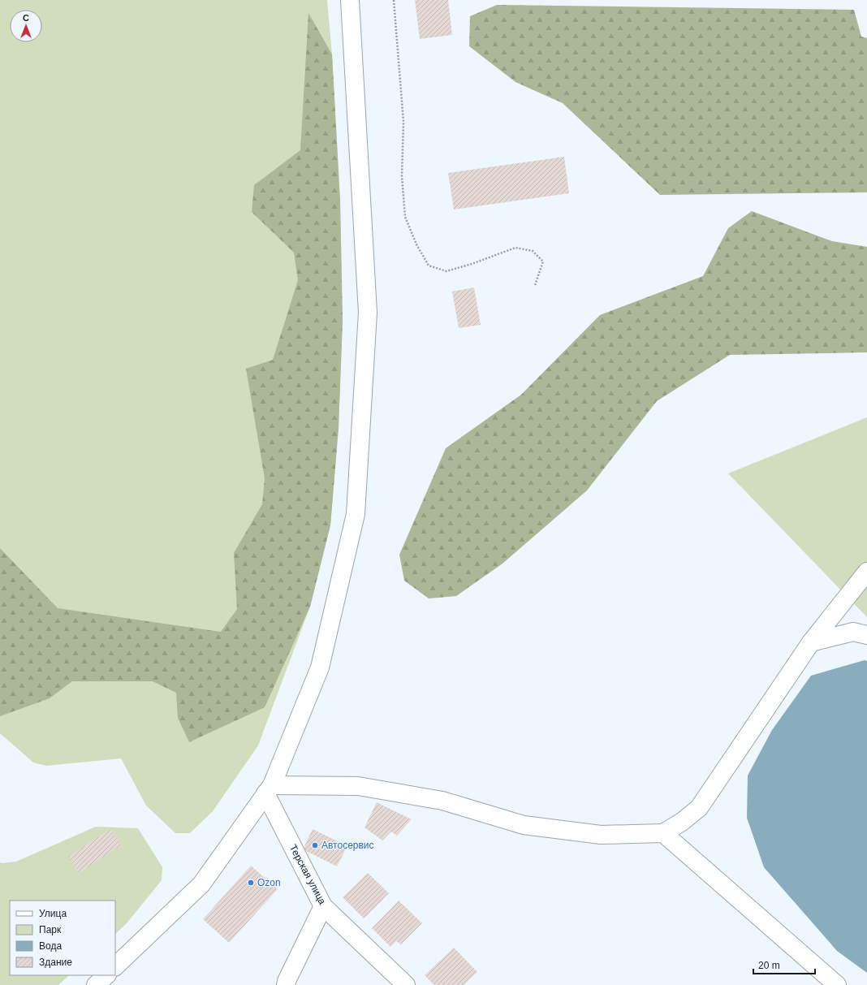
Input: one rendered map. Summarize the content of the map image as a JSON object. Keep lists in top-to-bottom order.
{
  "streets": {
    "street": ["Терская улица"]
  },
  "places": ["Автосервис", "Ozon"],
  "legend": [
    "Улица",
    "Парк",
    "Вода",
    "Здание"
  ],
  "scale_bar": "20 m",
  "north": "top"
}
